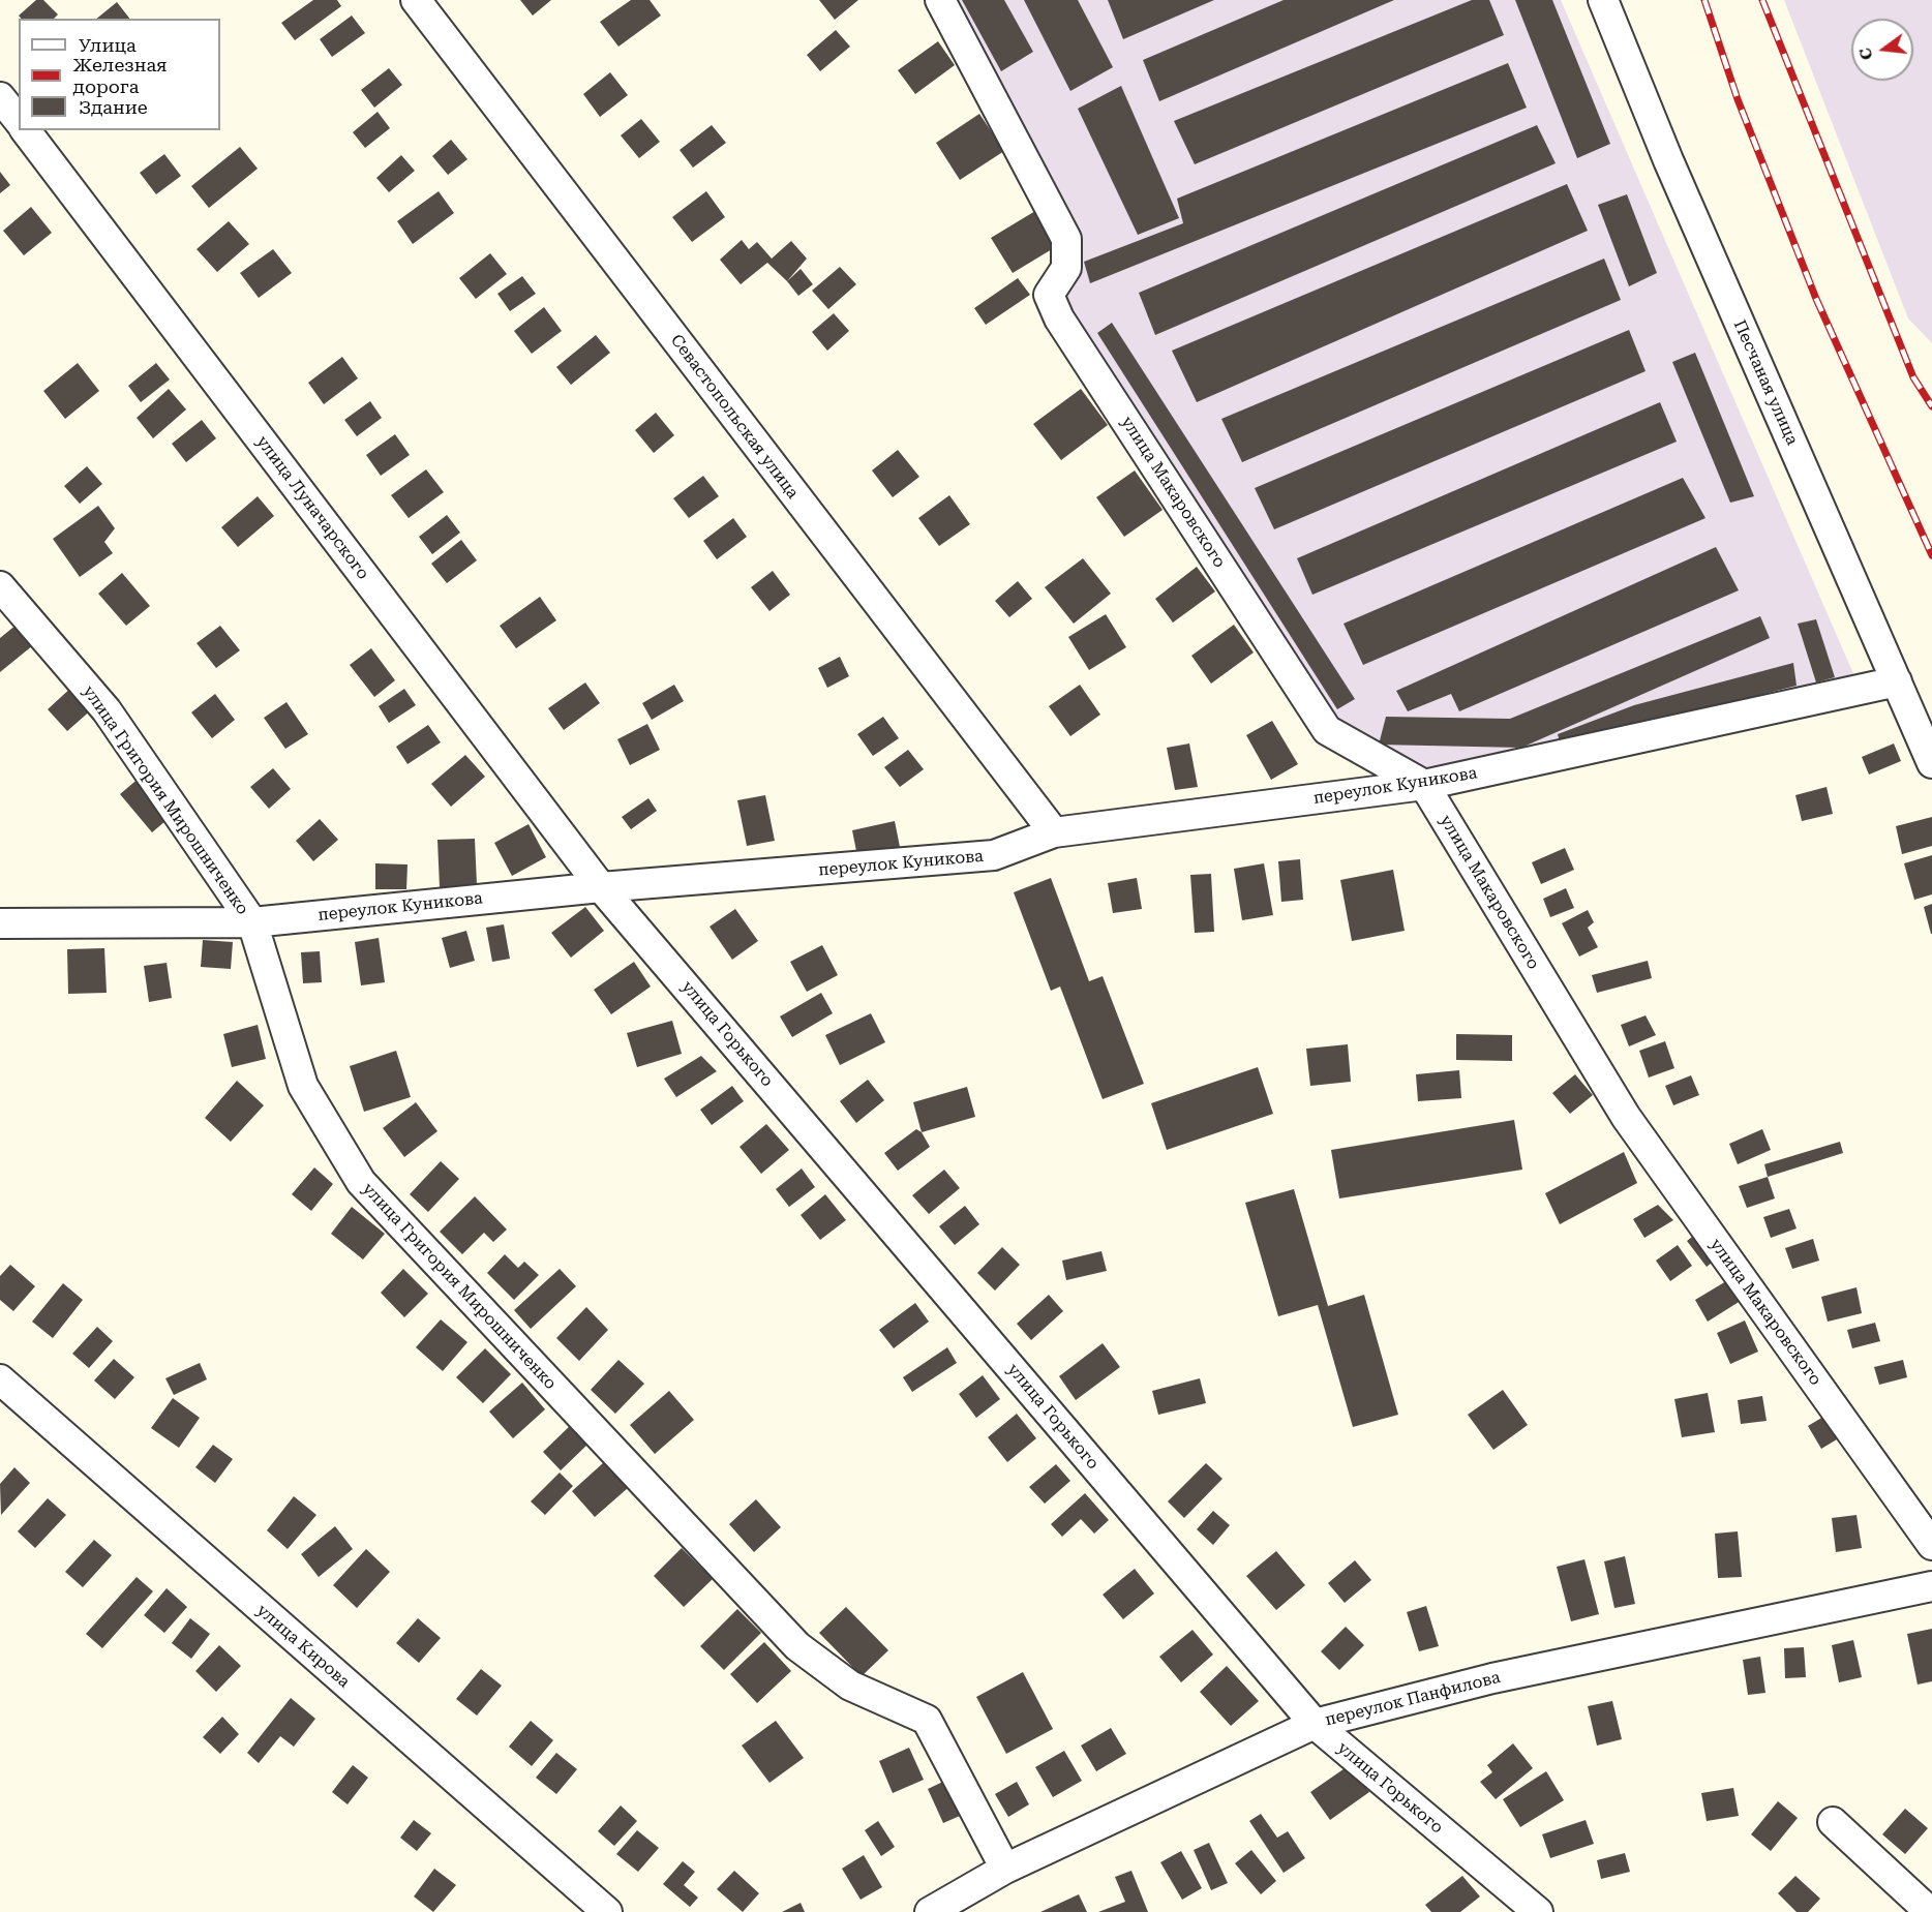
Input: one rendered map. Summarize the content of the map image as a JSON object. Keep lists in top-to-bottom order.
{
  "streets": {
    "street": [
      "Песчаная улица",
      "Севастопольская улица",
      "улица Макаровского",
      "улица Луначарского",
      "переулок Куникова",
      "улица Григория Мирошниченко",
      "улица Горького",
      "улица Кирова",
      "переулок Панфилова"
    ]
  },
  "crossings": [
    ["Песчаная улица", "переулок Куникова"],
    ["Севастопольская улица", "переулок Куникова"],
    ["улица Макаровского", "переулок Куникова"],
    ["улица Луначарского", "переулок Куникова"],
    ["улица Луначарского", "улица Горького"],
    ["переулок Куникова", "улица Григория Мирошниченко"],
    ["переулок Куникова", "улица Горького"],
    ["улица Григория Мирошниченко", "переулок Панфилова"],
    ["улица Горького", "переулок Панфилова"]
  ],
  "legend": ["Улица", "Железная дорога", "Здание"],
  "north": "left"
}
